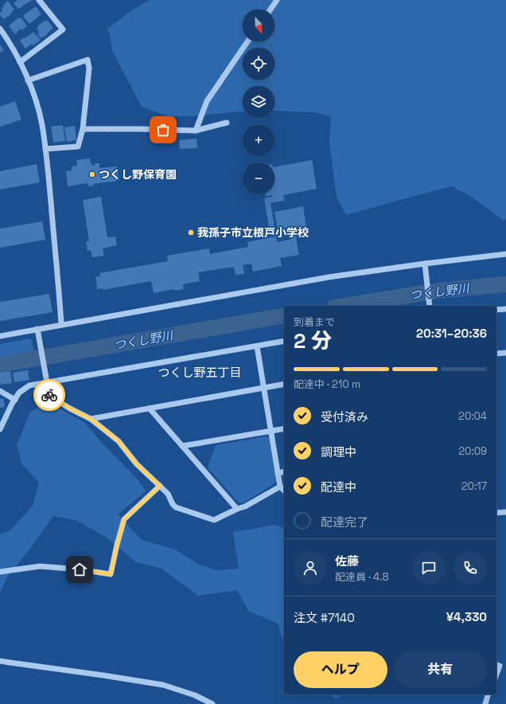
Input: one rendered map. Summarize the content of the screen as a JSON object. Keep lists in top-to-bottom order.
{
  "districts": ["つくし野五丁目"],
  "water": ["つくし野川"],
  "places": ["つくし野保育園", "我孫子市立根戸小学校"],
  "north": "bottom",
  "page": {
    "map_buttons": ["+", "−"],
    "heading": ["2 分", "到着まで", "20:31–20:36"],
    "panel": [
      "佐藤",
      "配達員 · 4.8",
      "注文 #7140",
      "¥4,330"
    ],
    "bar": "配達中 · 210 m",
    "list": [
      ["受付済み", "20:04"],
      ["調理中", "20:09"],
      ["配達中", "20:17"],
      "配達完了"
    ],
    "buttons": ["ヘルプ", "共有"]
  }
}
